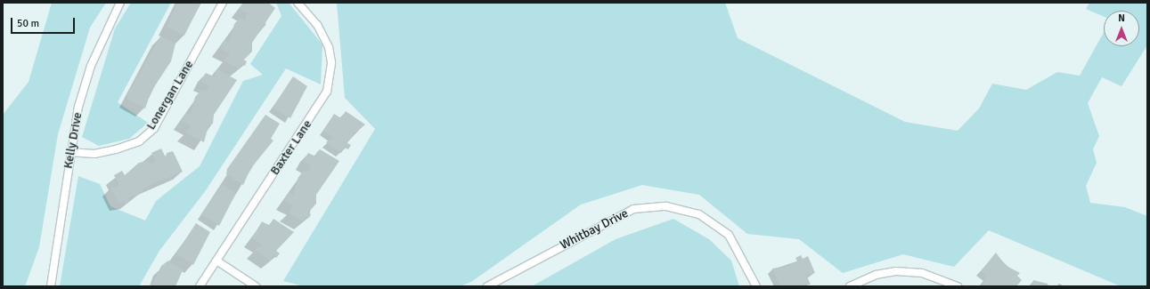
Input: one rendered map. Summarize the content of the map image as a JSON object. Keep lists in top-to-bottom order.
{
  "streets": {
    "street": [
      "Lonergan Lane",
      "Kelly Drive",
      "Baxter Lane",
      "Whitbay Drive"
    ]
  },
  "crossings": [
    ["Lonergan Lane", "Kelly Drive"]
  ],
  "scale_bar": "50 m",
  "north": "top"
}
